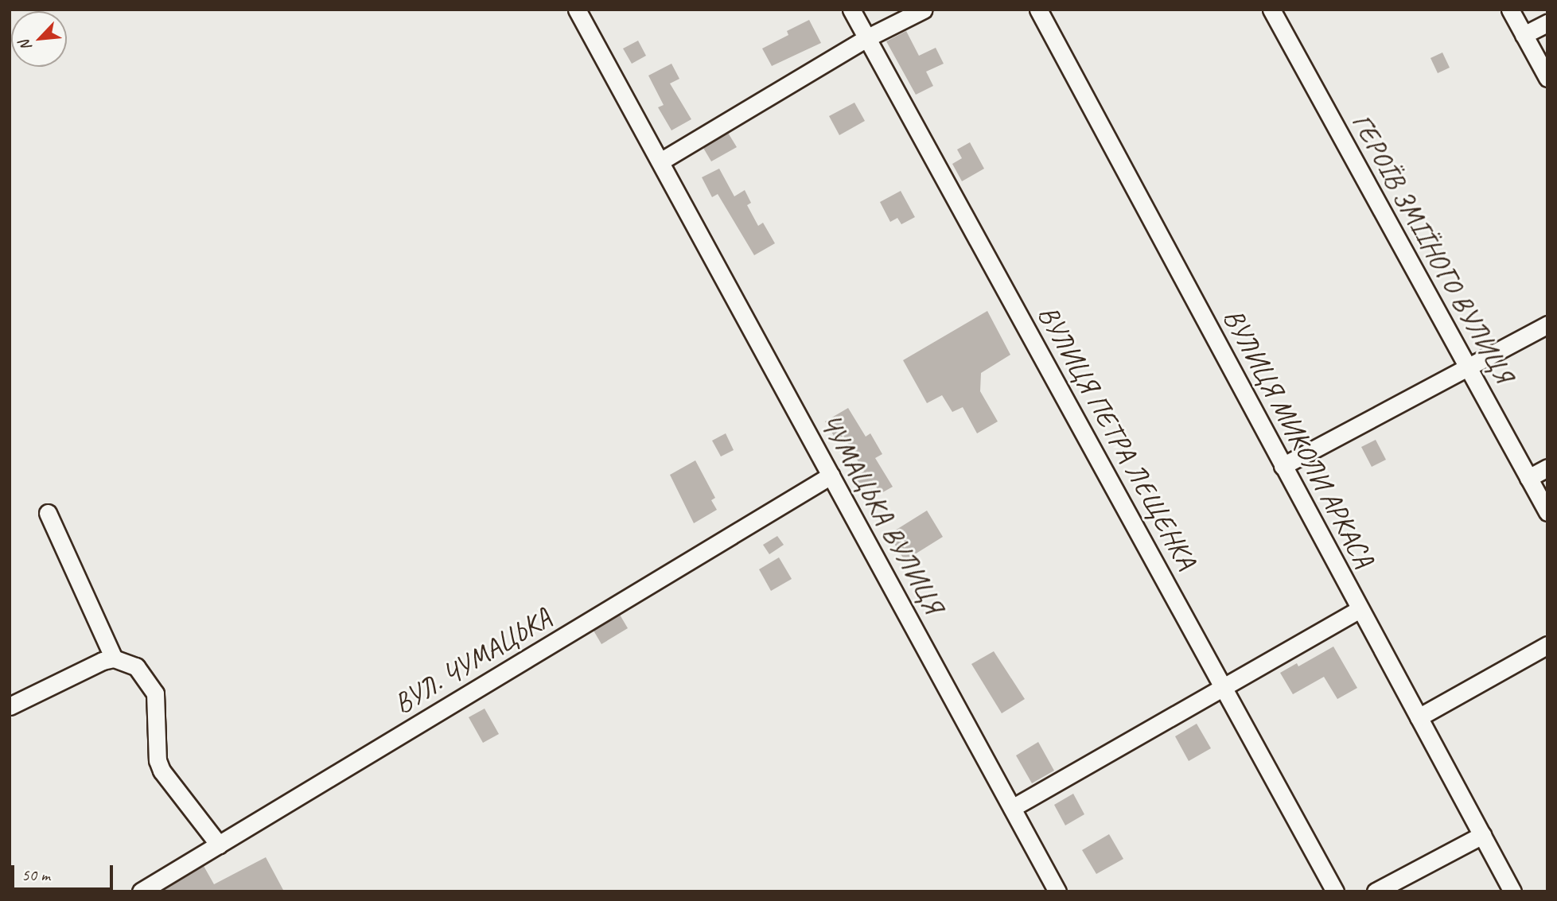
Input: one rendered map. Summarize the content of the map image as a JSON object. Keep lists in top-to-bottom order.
{
  "streets": {
    "street": [
      "ГЕРОЇВ ЗМІЇНОГО ВУЛИЦЯ",
      "ВУЛИЦЯ ПЕТРА ЛЕЩЕНКА",
      "ВУЛИЦЯ МИКОЛИ АРКАСА",
      "ЧУМАЦЬКА ВУЛИЦЯ",
      "ВУЛ. ЧУМАЦЬКА"
    ]
  },
  "crossings": [
    ["ЧУМАЦЬКА ВУЛИЦЯ", "ВУЛ. ЧУМАЦЬКА"]
  ],
  "scale_bar": "50 m",
  "north": "bottom left"
}
